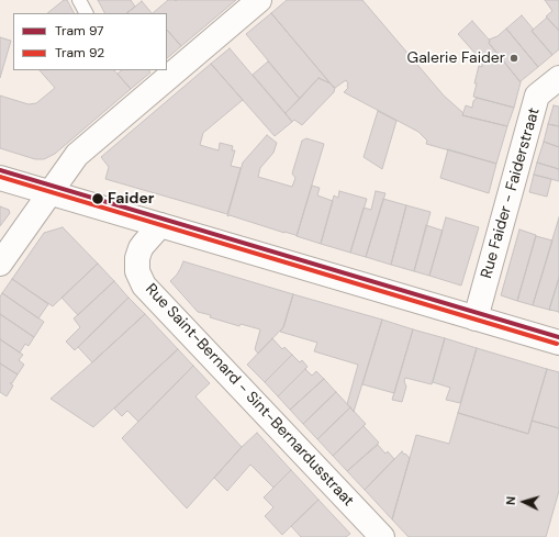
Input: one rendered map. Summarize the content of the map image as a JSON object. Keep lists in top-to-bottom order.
{
  "streets": {
    "street": ["Rue Faider - Faiderstraat", "Rue Saint-Bernard - Sint-Bernardusstraat"]
  },
  "places": ["Galerie Faider", "Faider"],
  "lines": ["tram line 97", "tram line 92"],
  "legend": ["Tram 97", "Tram 92"],
  "north": "left"
}
